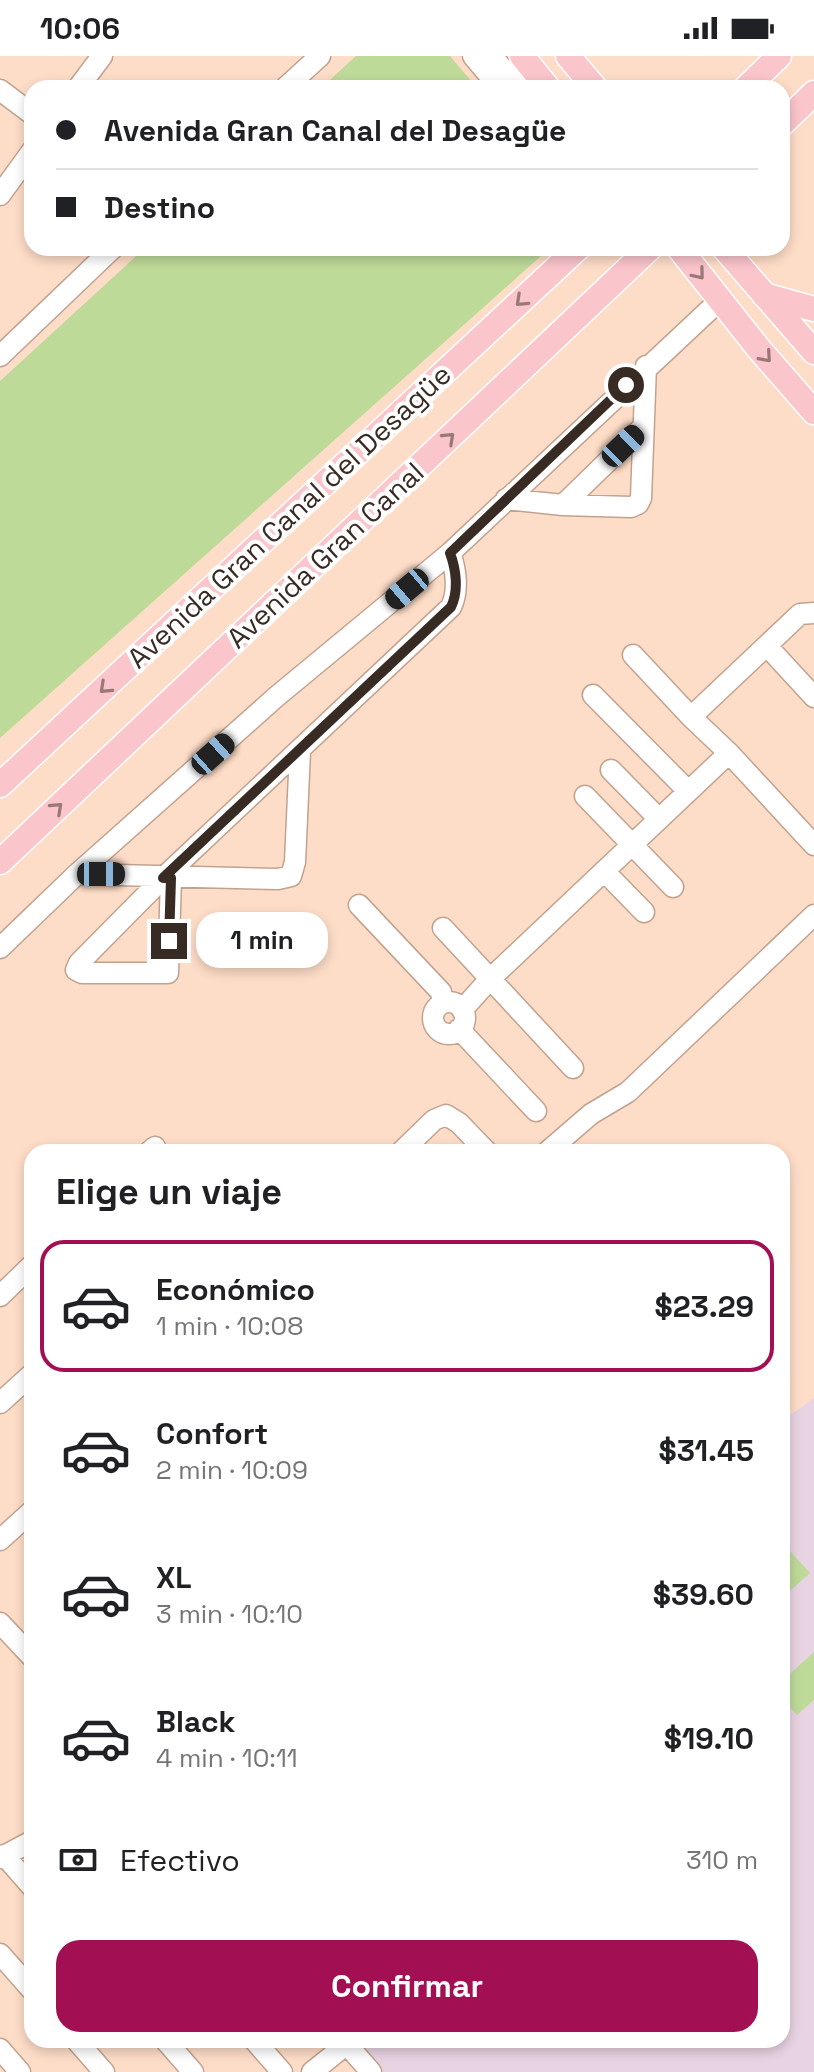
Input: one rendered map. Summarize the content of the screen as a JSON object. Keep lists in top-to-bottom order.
{
  "streets": {
    "main road": ["Avenida Gran Canal del Desagüe", "Avenida Gran Canal"]
  },
  "one_way": ["Avenida Gran Canal del Desagüe", "Avenida Gran Canal"],
  "page": {
    "status": "10:06",
    "banner": ["Avenida Gran Canal del Desagüe", "Destino"],
    "bubble": "1 min",
    "heading": "Elige un viaje",
    "list": [
      {
        "name": "Económico",
        "note": "1 min · 10:08",
        "value": "$23.29"
      },
      {
        "name": "Confort",
        "note": "2 min · 10:09",
        "value": "$31.45"
      },
      {
        "name": "XL",
        "note": "3 min · 10:10",
        "value": "$39.60"
      },
      {
        "name": "Black",
        "note": "4 min · 10:11",
        "value": "$19.10"
      }
    ],
    "pay": ["Efectivo", "310 m"],
    "buttons": "Confirmar"
  }
}
